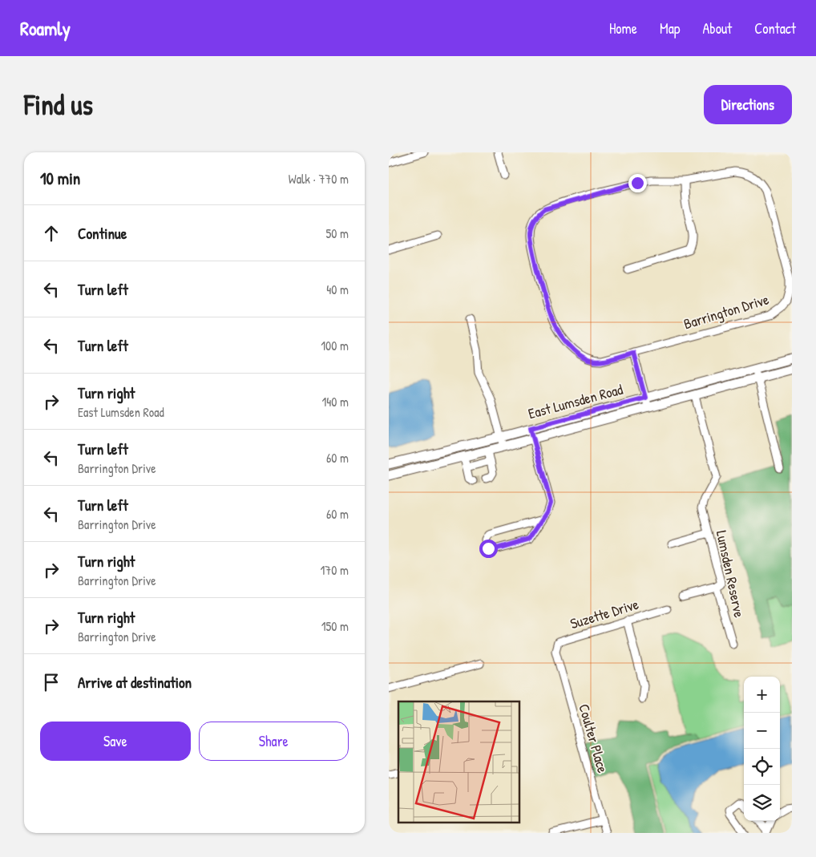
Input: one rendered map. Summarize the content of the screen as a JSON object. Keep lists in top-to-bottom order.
{
  "streets": {
    "main road": ["East Lumsden Road"],
    "street": [
      "Barrington Drive",
      "Lumsden Reserve",
      "Suzette Drive",
      "Coulter Place"
    ]
  },
  "crossings": [
    ["East Lumsden Road", "Lumsden Reserve"],
    ["Suzette Drive", "Coulter Place"]
  ],
  "page": {
    "header": "Roamly",
    "nav": [
      "Home",
      "Map",
      "About",
      "Contact"
    ],
    "buttons": [
      "Directions",
      ["Save", "Share"]
    ],
    "title": "Find us",
    "heading": ["10 min", "Walk · 770 m"],
    "list": [
      ["Continue", "50 m"],
      ["Turn left", "40 m"],
      ["Turn left", "100 m"],
      ["Turn right", "East Lumsden Road", "140 m"],
      ["Turn left", "Barrington Drive", "60 m"],
      ["Turn left", "Barrington Drive", "60 m"],
      ["Turn right", "Barrington Drive", "170 m"],
      ["Turn right", "Barrington Drive", "150 m"],
      "Arrive at destination"
    ],
    "map_buttons": ["+", "−"]
  }
}
